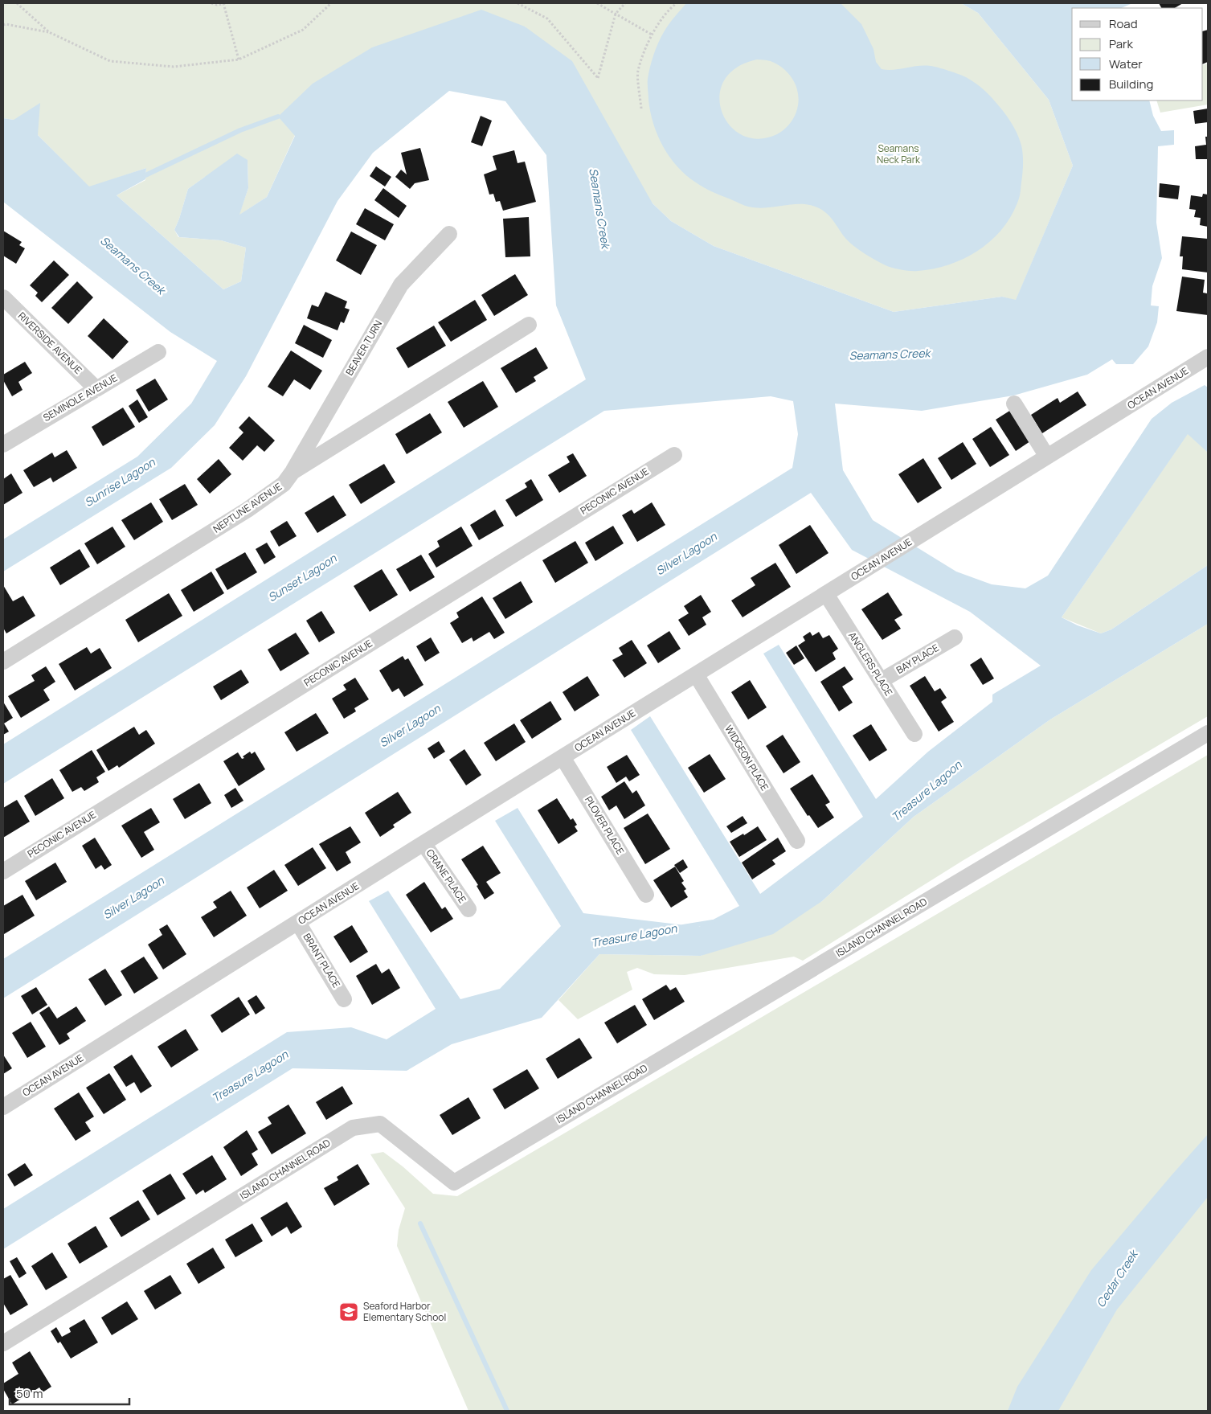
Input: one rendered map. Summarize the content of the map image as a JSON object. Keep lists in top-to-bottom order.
{
  "streets": {
    "street": [
      "RIVERSIDE AVENUE",
      "BEAVER TURN",
      "OCEAN AVENUE",
      "SEMINOLE AVENUE",
      "PECONIC AVENUE",
      "NEPTUNE AVENUE",
      "BAY PLACE",
      "ANGLERS PLACE",
      "WIDGEON PLACE",
      "PLOVER PLACE",
      "CRANE PLACE",
      "ISLAND CHANNEL ROAD",
      "BRANT PLACE"
    ]
  },
  "crossings": [
    ["RIVERSIDE AVENUE", "SEMINOLE AVENUE"],
    ["BEAVER TURN", "NEPTUNE AVENUE"],
    ["OCEAN AVENUE", "ANGLERS PLACE"],
    ["OCEAN AVENUE", "WIDGEON PLACE"],
    ["OCEAN AVENUE", "PLOVER PLACE"],
    ["OCEAN AVENUE", "CRANE PLACE"],
    ["OCEAN AVENUE", "BRANT PLACE"],
    ["BAY PLACE", "ANGLERS PLACE"]
  ],
  "water": [
    "Seamans Creek",
    "Sunrise Lagoon",
    "Silver Lagoon",
    "Sunset Lagoon",
    "Treasure Lagoon",
    "Cedar Creek"
  ],
  "parks": ["Seamans Neck Park"],
  "places": {
    "school or university": ["Seaford Harbor Elementary School"]
  },
  "legend": [
    "Road",
    "Park",
    "Water",
    "Building"
  ],
  "scale_bar": "50 m"
}
